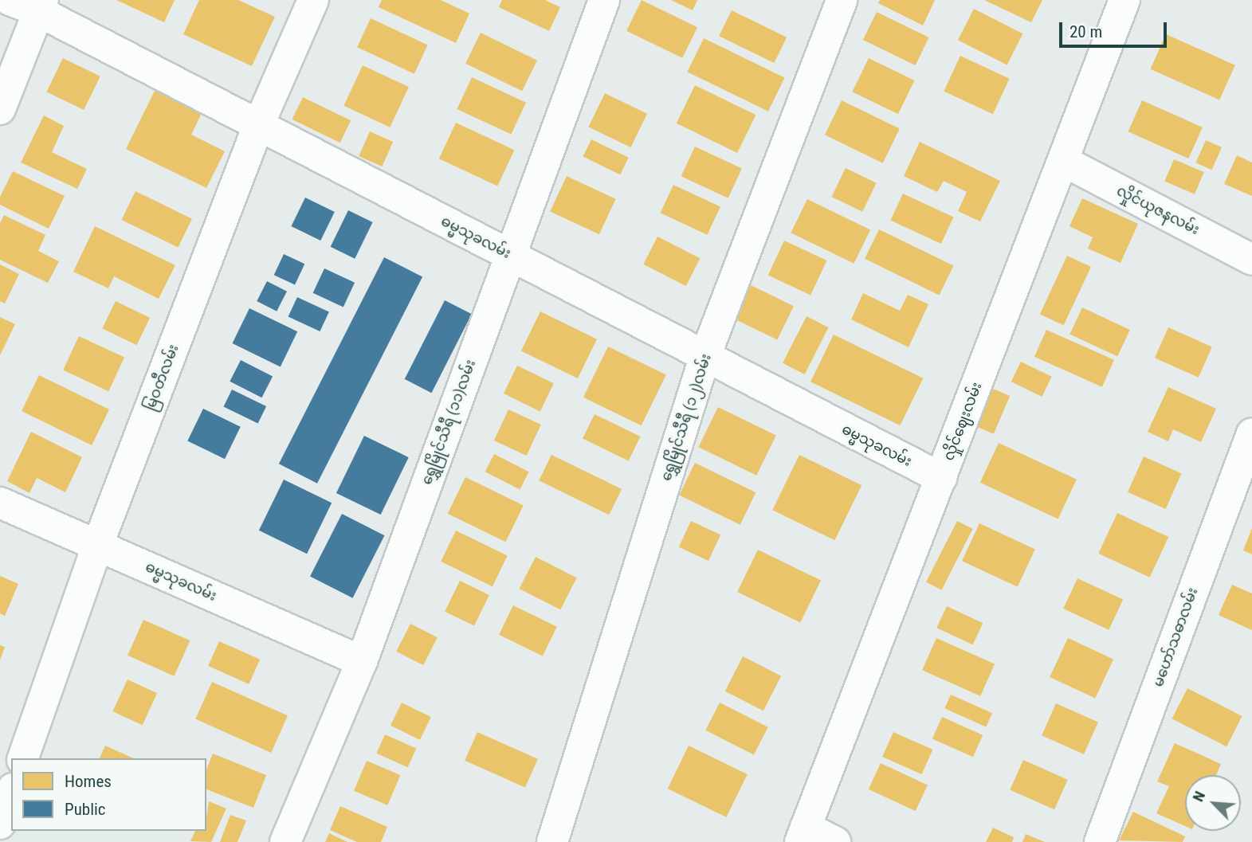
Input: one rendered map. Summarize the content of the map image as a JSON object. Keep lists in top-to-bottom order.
{
  "streets": {
    "street": [
      "လှိုင်ယုဇနလမ်း",
      "ဓမ္မသုခလမ်း",
      "မြဝတီလမ်း",
      "ရွှေမြိုင်သီရီ (၁၂)လမ်း",
      "လှိုင်ဈေးလမ်း",
      "ရွှေမြိုင်သီရီ (၁၁)လမ်း",
      "မဟော်သဓာလမ်း"
    ]
  },
  "crossings": [
    ["လှိုင်ယုဇနလမ်း", "လှိုင်ဈေးလမ်း"],
    ["ဓမ္မသုခလမ်း", "မြဝတီလမ်း"],
    ["ဓမ္မသုခလမ်း", "ရွှေမြိုင်သီရီ (၁၂)လမ်း"],
    ["ဓမ္မသုခလမ်း", "လှိုင်ဈေးလမ်း"],
    ["ဓမ္မသုခလမ်း", "ရွှေမြိုင်သီရီ (၁၁)လမ်း"]
  ],
  "legend": ["Homes", "Public"],
  "scale_bar": "20 m",
  "north": "top left"
}
